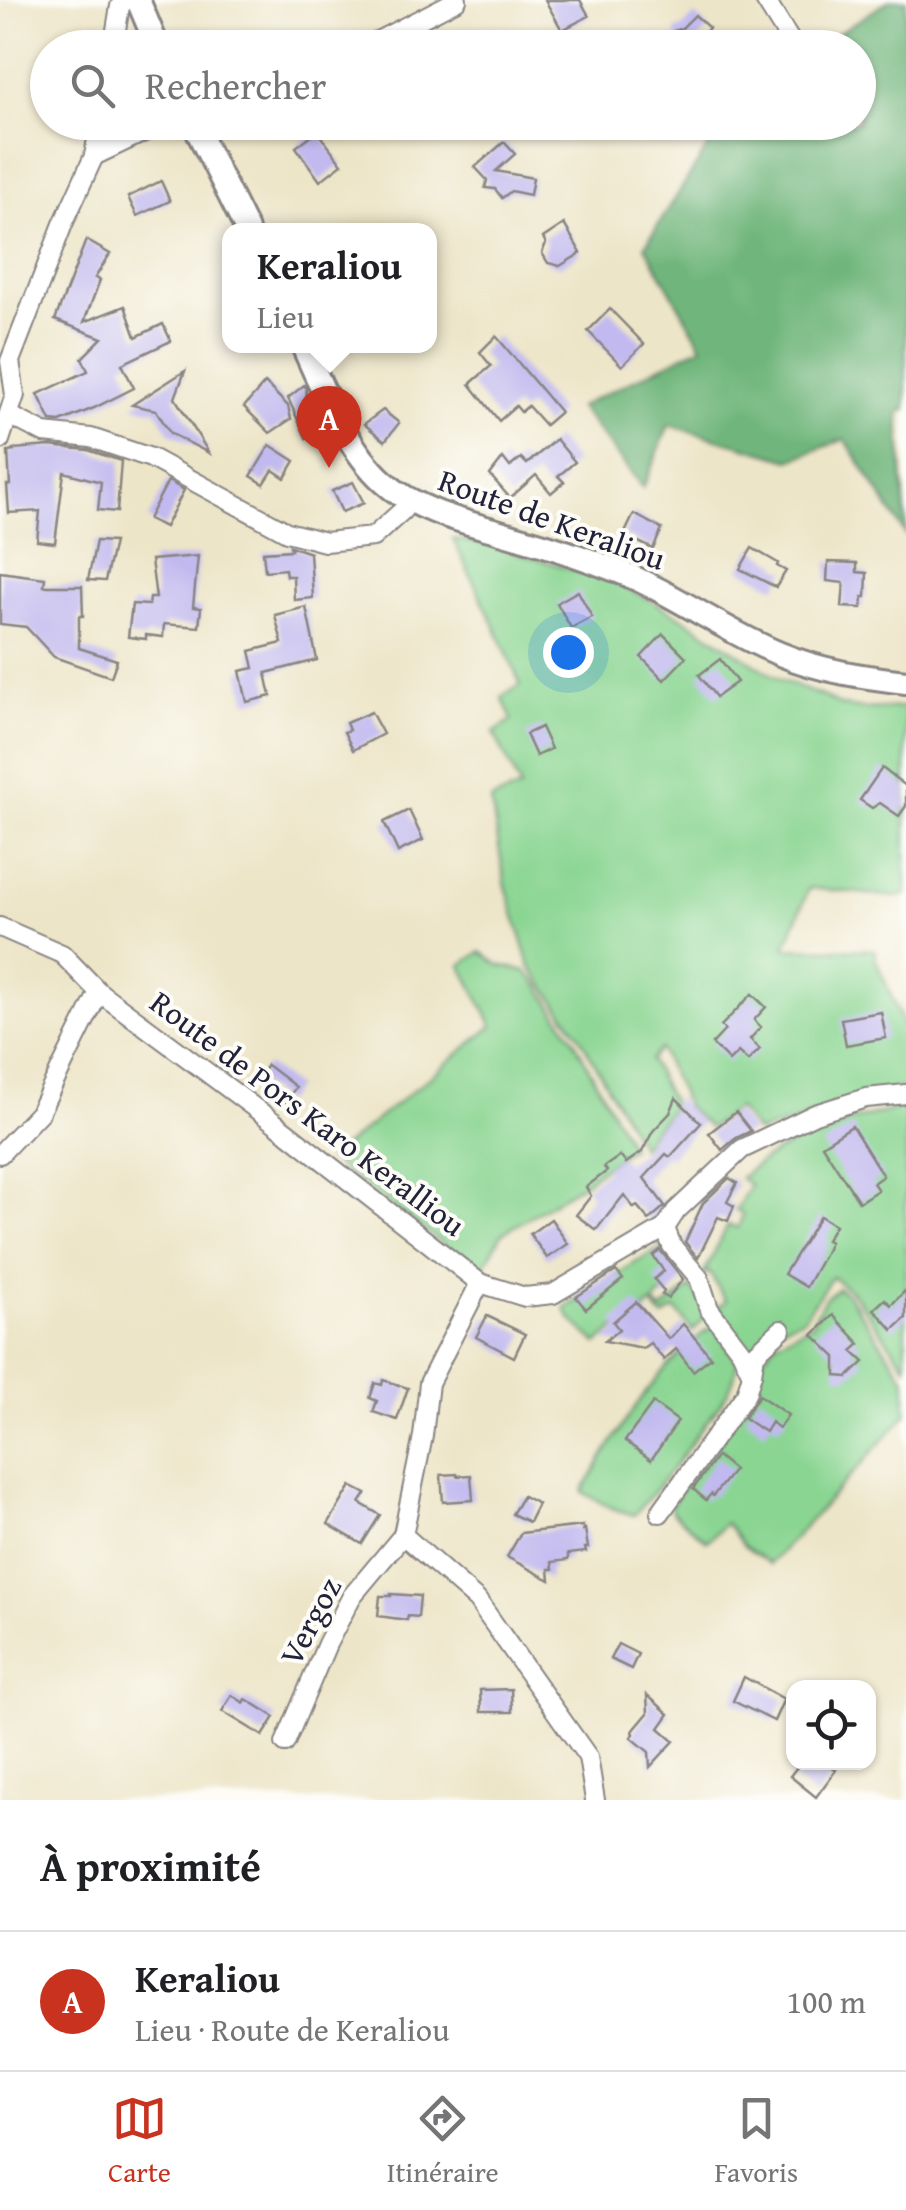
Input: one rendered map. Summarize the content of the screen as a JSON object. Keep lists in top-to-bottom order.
{
  "streets": {
    "street": ["Route de Keraliou", "Route de Pors Karo Keralliou", "Vergoz"]
  },
  "page": {
    "search": "Rechercher",
    "popup": ["Keraliou", "Lieu"],
    "pins": "A",
    "heading": "À proximité",
    "list": [
      {
        "mark": "A",
        "name": "Keraliou",
        "note": "Lieu · Route de Keraliou",
        "value": "100 m"
      }
    ],
    "nav": ["Carte", "Itinéraire", "Favoris"]
  }
}
